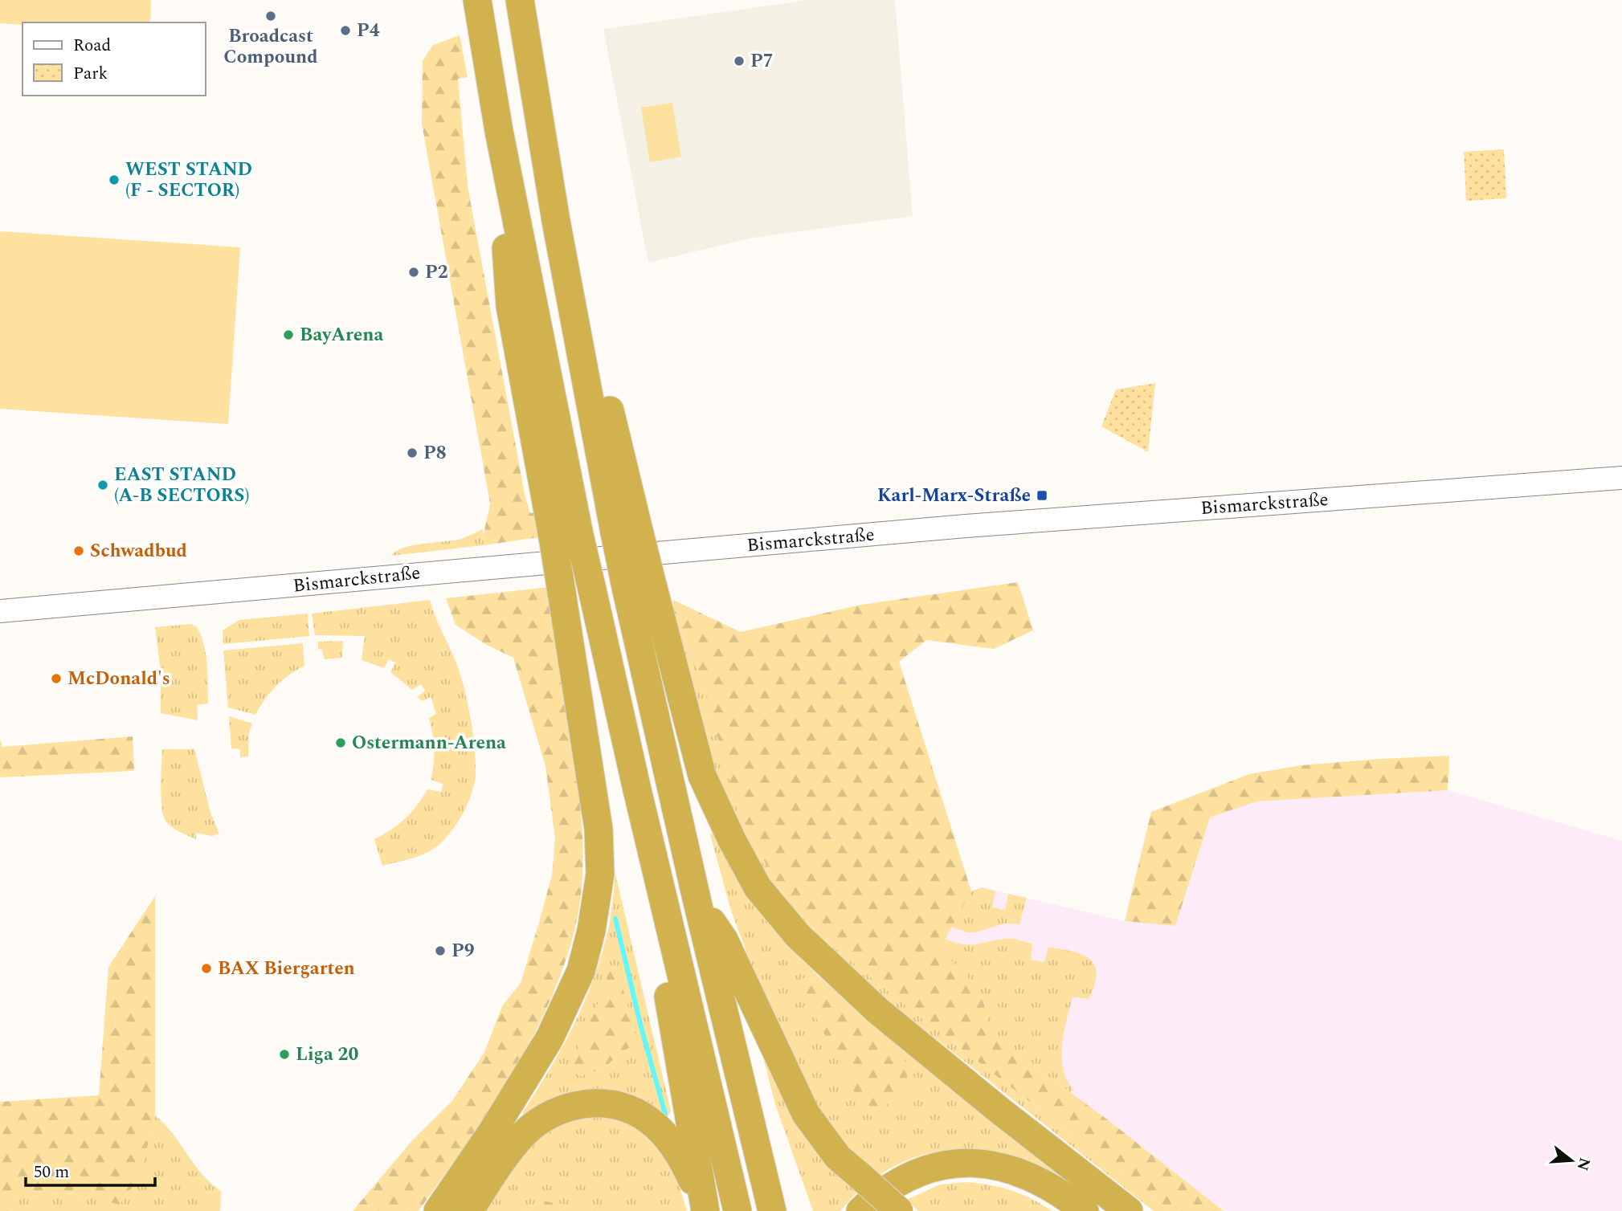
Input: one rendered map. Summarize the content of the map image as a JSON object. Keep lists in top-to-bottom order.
{
  "streets": {
    "main road": ["Bismarckstraße"]
  },
  "places": {
    "other": [
      "Broadcast Compound",
      "P4",
      "P7",
      "WEST STAND (F - SECTOR)",
      "P2",
      "BayArena",
      "P8",
      "EAST STAND (A-B SECTORS)",
      "Schwadbud",
      "McDonald's",
      "Ostermann-Arena",
      "P9",
      "BAX Biergarten",
      "Liga 20"
    ],
    "transit": ["Karl-Marx-Straße"]
  },
  "legend": ["Road", "Park"],
  "scale_bar": "50 m",
  "north": "right"
}
